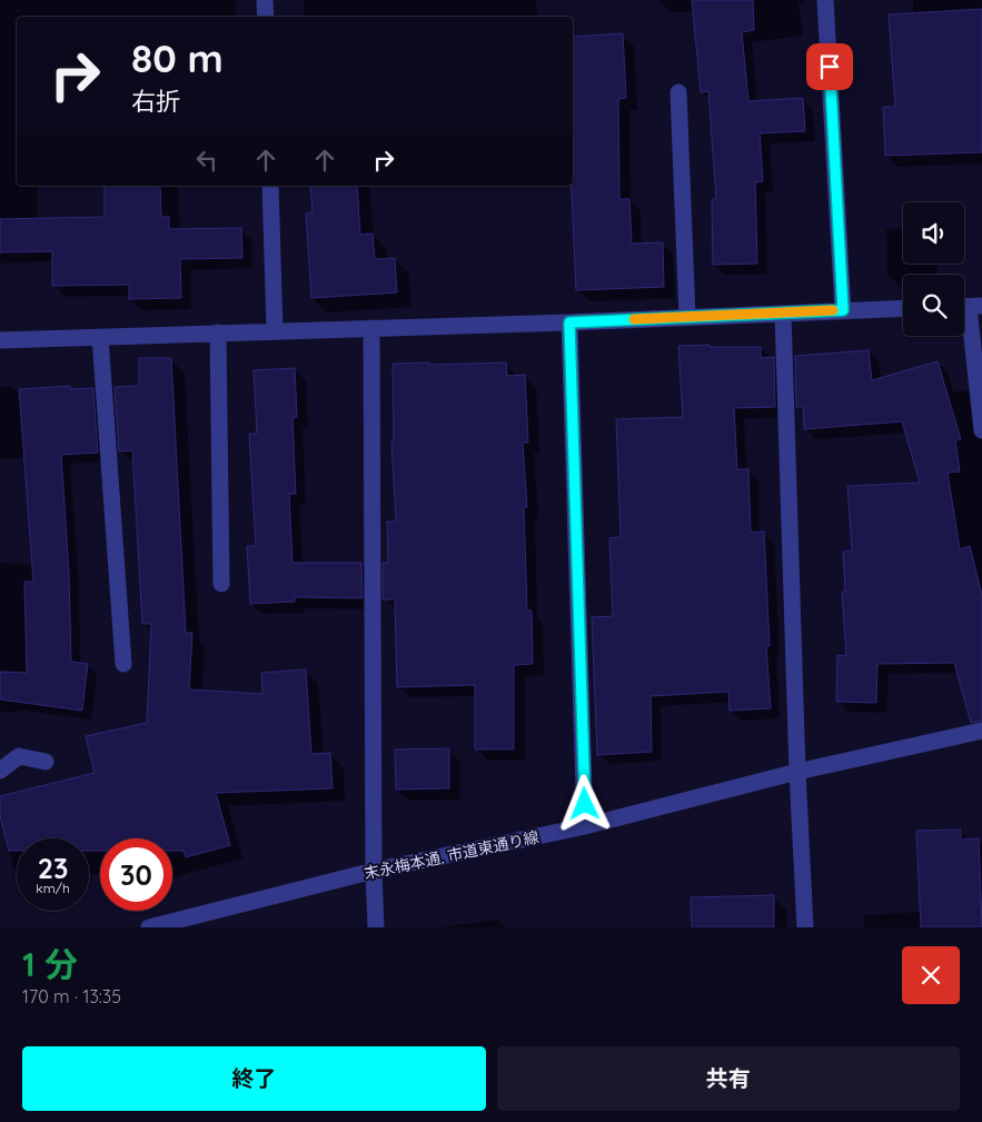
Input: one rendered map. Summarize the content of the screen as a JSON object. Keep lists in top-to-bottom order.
{
  "streets": {
    "street": ["末永梅本通, 市道東通り線"]
  },
  "page": {
    "turn": ["80 m", "右折"],
    "speed": "23 km/h",
    "limit": "30",
    "heading": ["1 分", "170 m · 13:35"],
    "buttons": ["終了", "共有"]
  }
}
